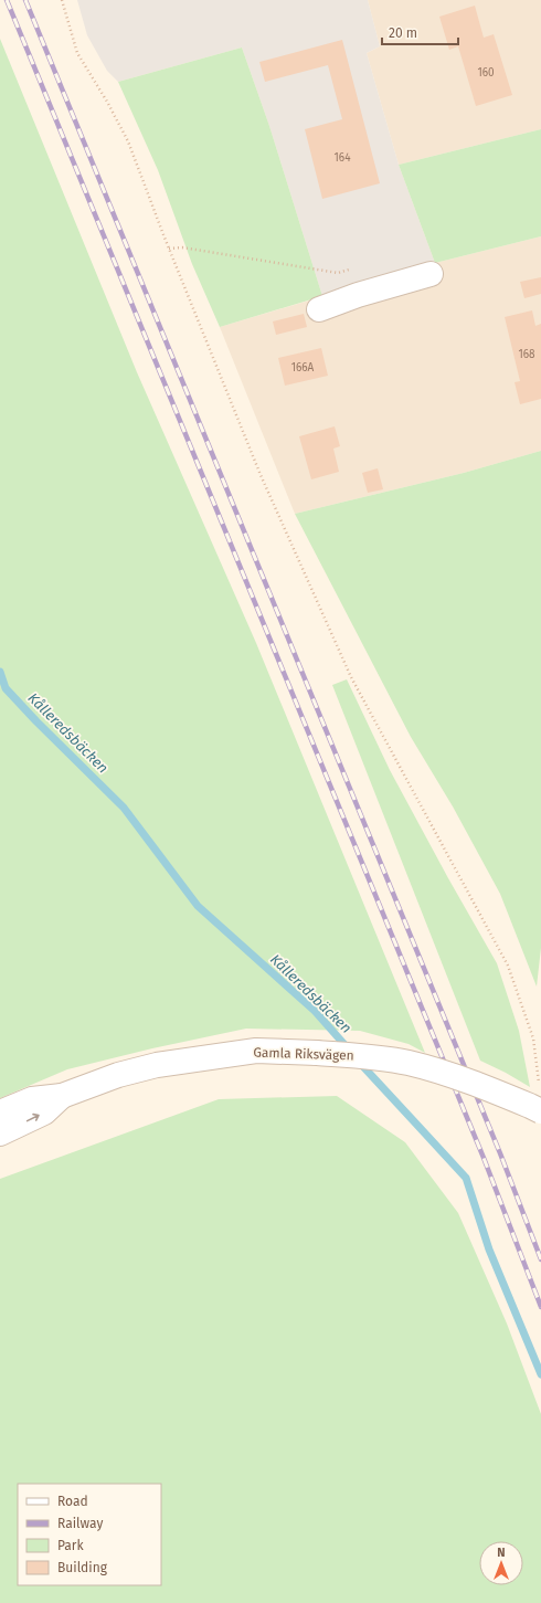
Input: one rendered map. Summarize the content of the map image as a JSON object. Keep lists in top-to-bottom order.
{
  "streets": {
    "street": ["Gamla Riksvägen"]
  },
  "water": ["Kålleredsbäcken"],
  "house_numbers": [
    "160",
    "164",
    "168",
    "166A"
  ],
  "legend": [
    "Road",
    "Railway",
    "Park",
    "Building"
  ],
  "scale_bar": "20 m",
  "north": "top"
}
